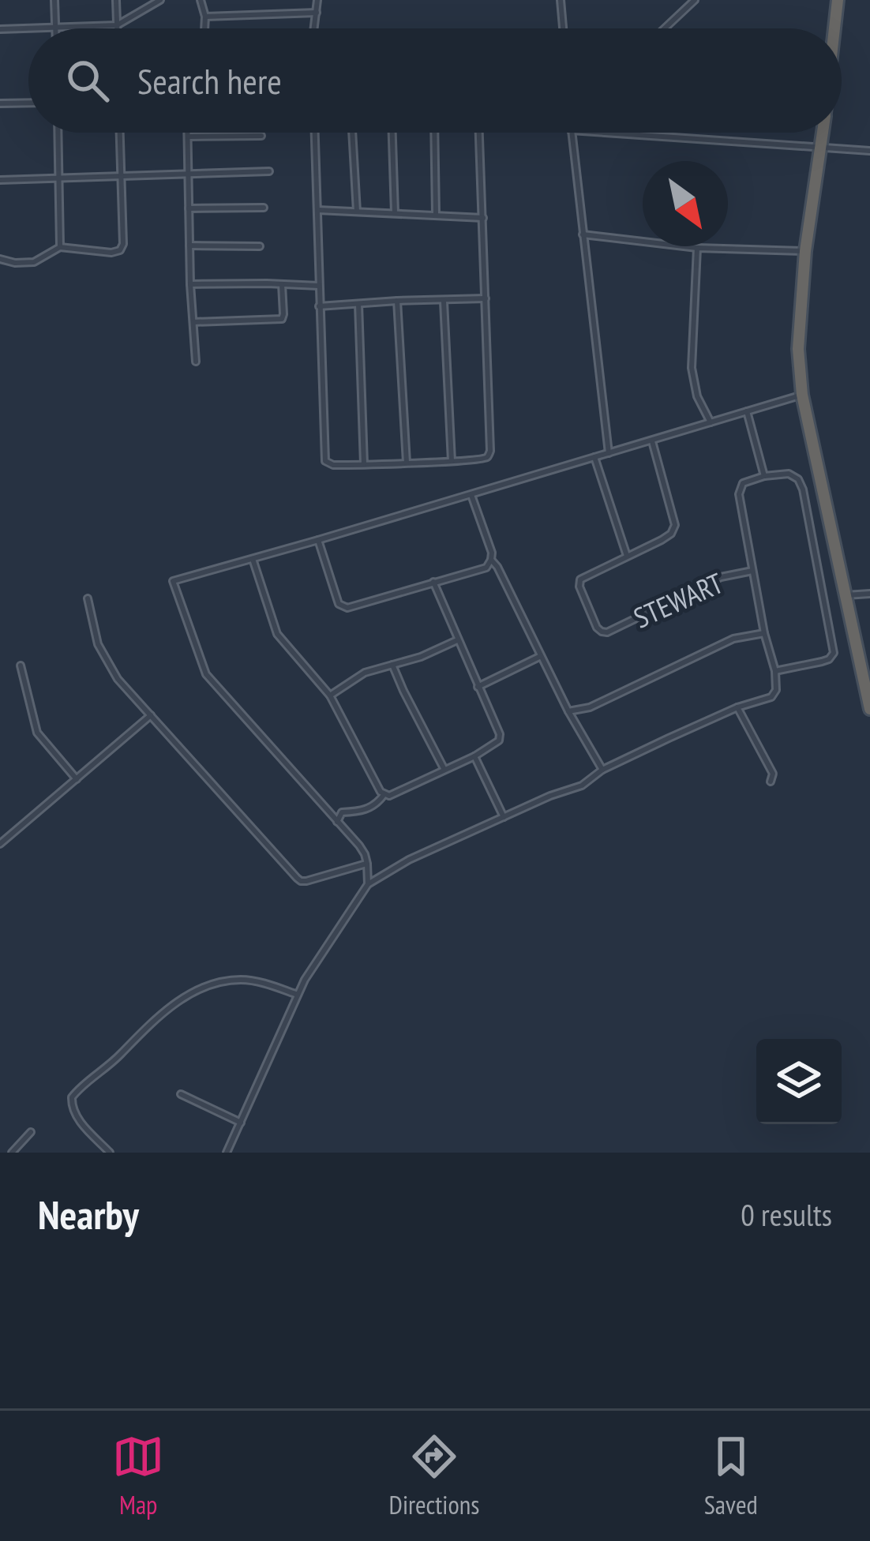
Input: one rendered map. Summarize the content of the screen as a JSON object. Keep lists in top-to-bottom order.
{
  "streets": {
    "street": ["STEWART"]
  },
  "north": "bottom right",
  "page": {
    "search": "Search here",
    "heading": ["Nearby", "0 results"],
    "nav": ["Map", "Directions", "Saved"]
  }
}
